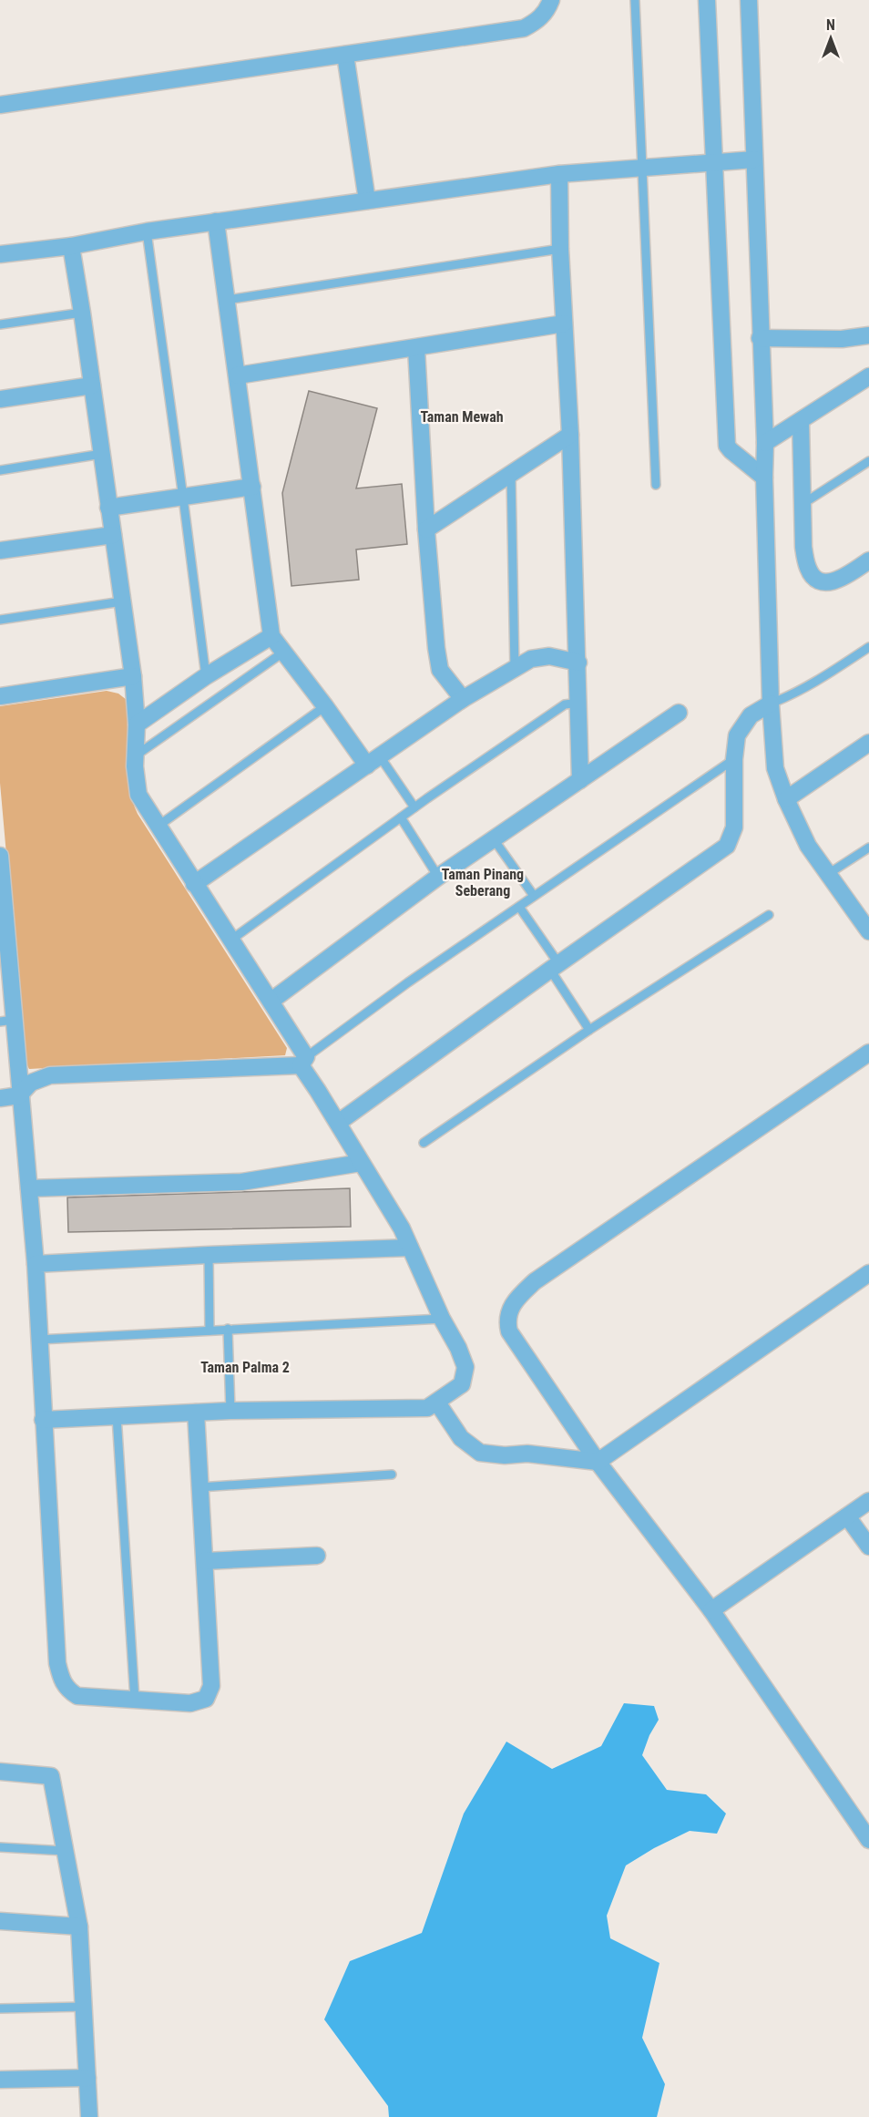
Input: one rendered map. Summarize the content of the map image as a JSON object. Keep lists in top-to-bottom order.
{
  "districts": ["Taman Mewah", "Taman Pinang Seberang", "Taman Palma 2"],
  "north": "top"
}
